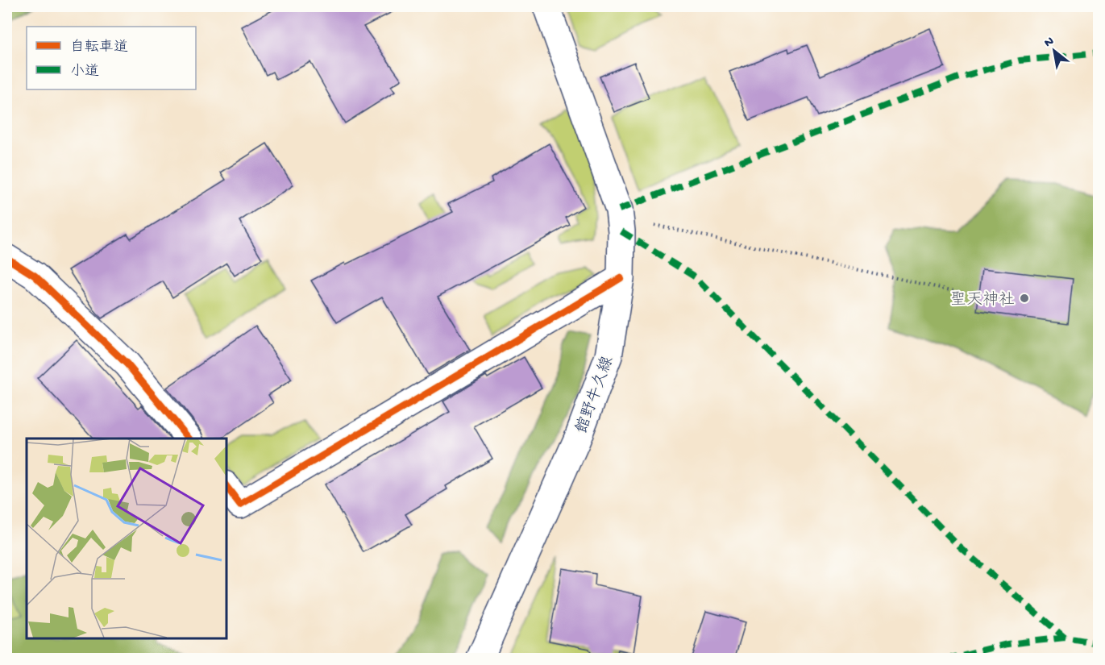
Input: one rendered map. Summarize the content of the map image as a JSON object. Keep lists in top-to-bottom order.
{
  "streets": {
    "street": ["館野牛久線"]
  },
  "places": ["聖天神社"],
  "legend": ["自転車道", "小道"],
  "north": "top left"
}
